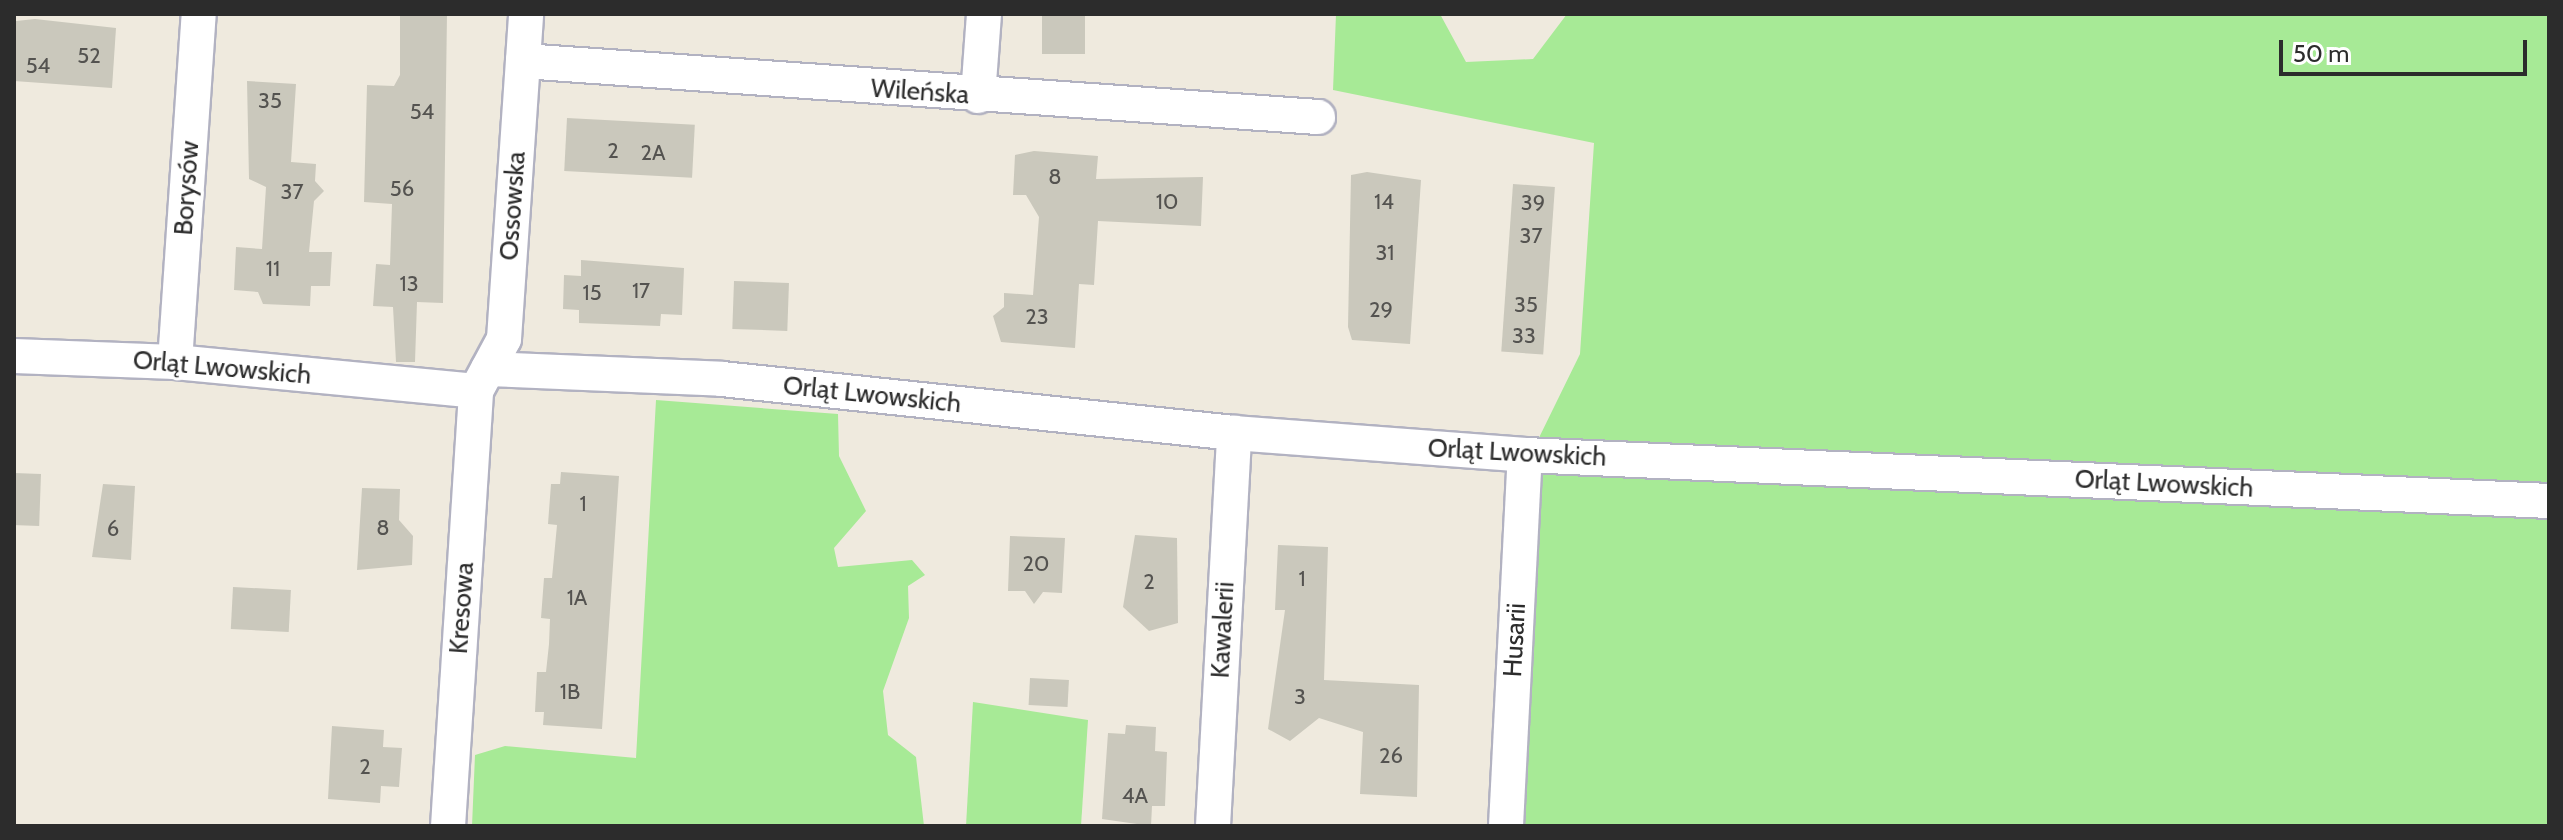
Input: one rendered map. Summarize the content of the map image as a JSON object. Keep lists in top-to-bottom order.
{
  "streets": {
    "street": [
      "Wileńska",
      "Borysów",
      "Ossowska",
      "Orląt Lwowskich",
      "Kresowa",
      "Kawalerii",
      "Husarii"
    ]
  },
  "crossings": [
    ["Wileńska", "Ossowska"],
    ["Borysów", "Orląt Lwowskich"],
    ["Ossowska", "Orląt Lwowskich"],
    ["Ossowska", "Kresowa"],
    ["Orląt Lwowskich", "Kresowa"],
    ["Orląt Lwowskich", "Kawalerii"],
    ["Orląt Lwowskich", "Husarii"]
  ],
  "house_numbers": [
    "52",
    "54",
    "35",
    "54",
    "2",
    "2A",
    "8",
    "56",
    "37",
    "10",
    "14",
    "39",
    "37",
    "31",
    "11",
    "13",
    "17",
    "15",
    "35",
    "29",
    "23",
    "33",
    "1",
    "8",
    "6",
    "20",
    "1",
    "2",
    "1A",
    "1B",
    "3",
    "26",
    "2",
    "4A"
  ],
  "scale_bar": "50 m"
}
